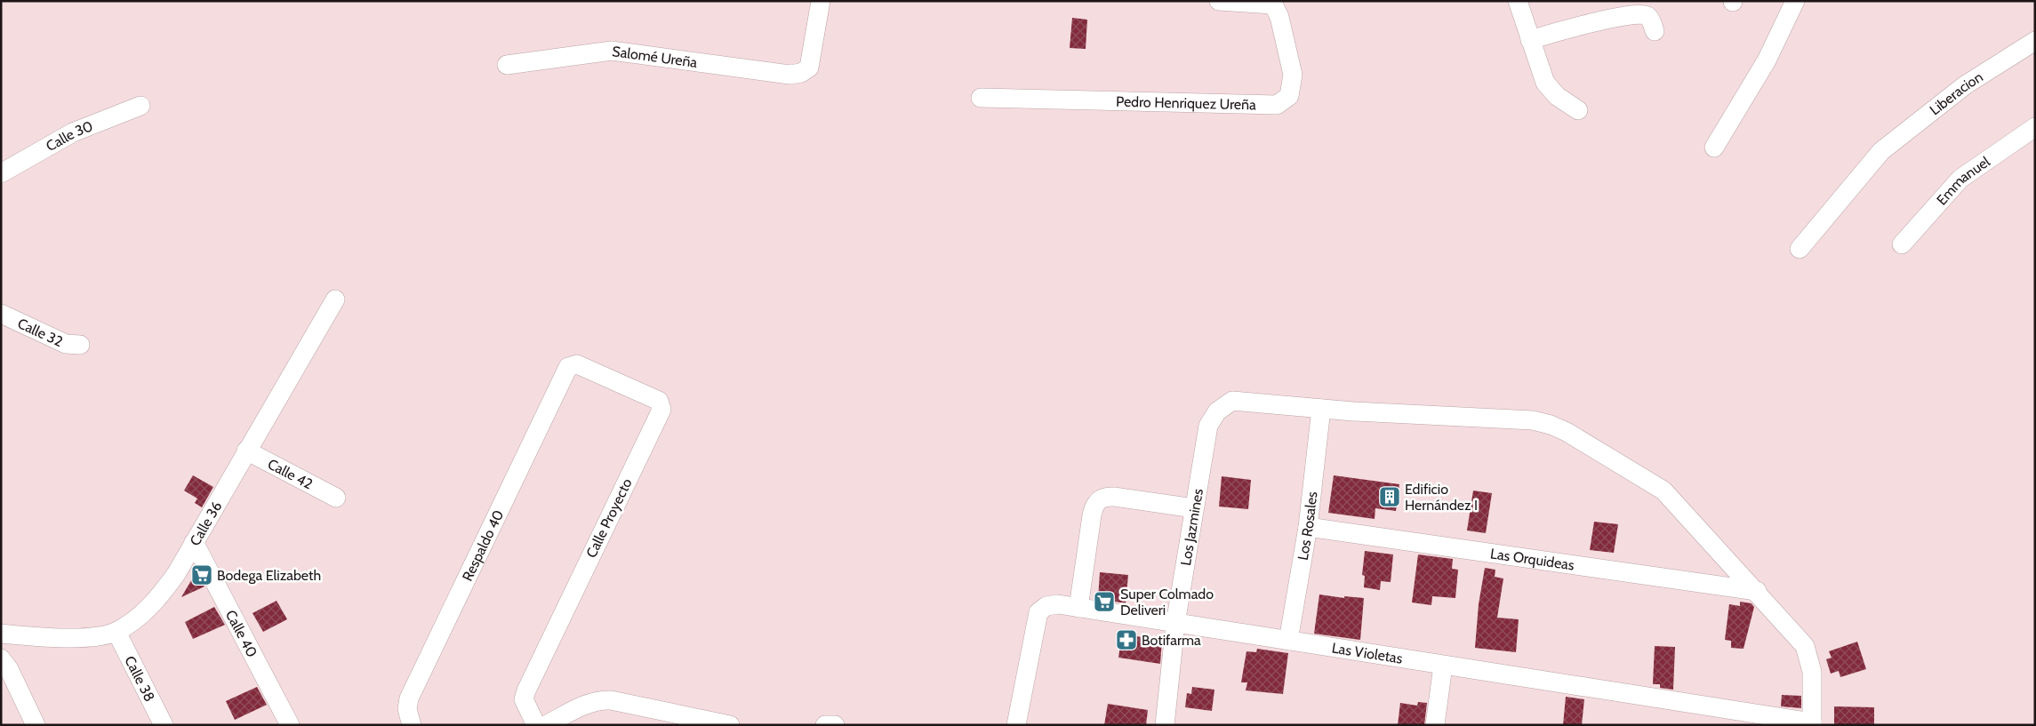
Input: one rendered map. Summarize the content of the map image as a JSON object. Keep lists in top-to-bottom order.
{
  "streets": {
    "street": [
      "Salomé Ureña",
      "Liberacion",
      "Pedro Henriquez Ureña",
      "Calle 30",
      "Emmanuel",
      "Calle 32",
      "Calle 42",
      "Calle Proyecto",
      "Calle 36",
      "Los Rosales",
      "Los Jazmines",
      "Respaldo 40",
      "Las Orquideas",
      "Calle 40",
      "Las Violetas",
      "Calle 38"
    ]
  },
  "crossings": [
    ["Calle 42", "Calle 36"],
    ["Calle Proyecto", "Respaldo 40"],
    ["Calle 36", "Calle 40"],
    ["Calle 36", "Calle 38"],
    ["Los Rosales", "Los Jazmines"],
    ["Los Rosales", "Las Orquideas"],
    ["Los Rosales", "Las Violetas"],
    ["Los Jazmines", "Las Violetas"]
  ],
  "places": {
    "building": ["Edificio Hernández I"],
    "supermarket": ["Bodega Elizabeth", "Super Colmado Deliveri"],
    "pharmacy": ["Botifarma"]
  }
}
